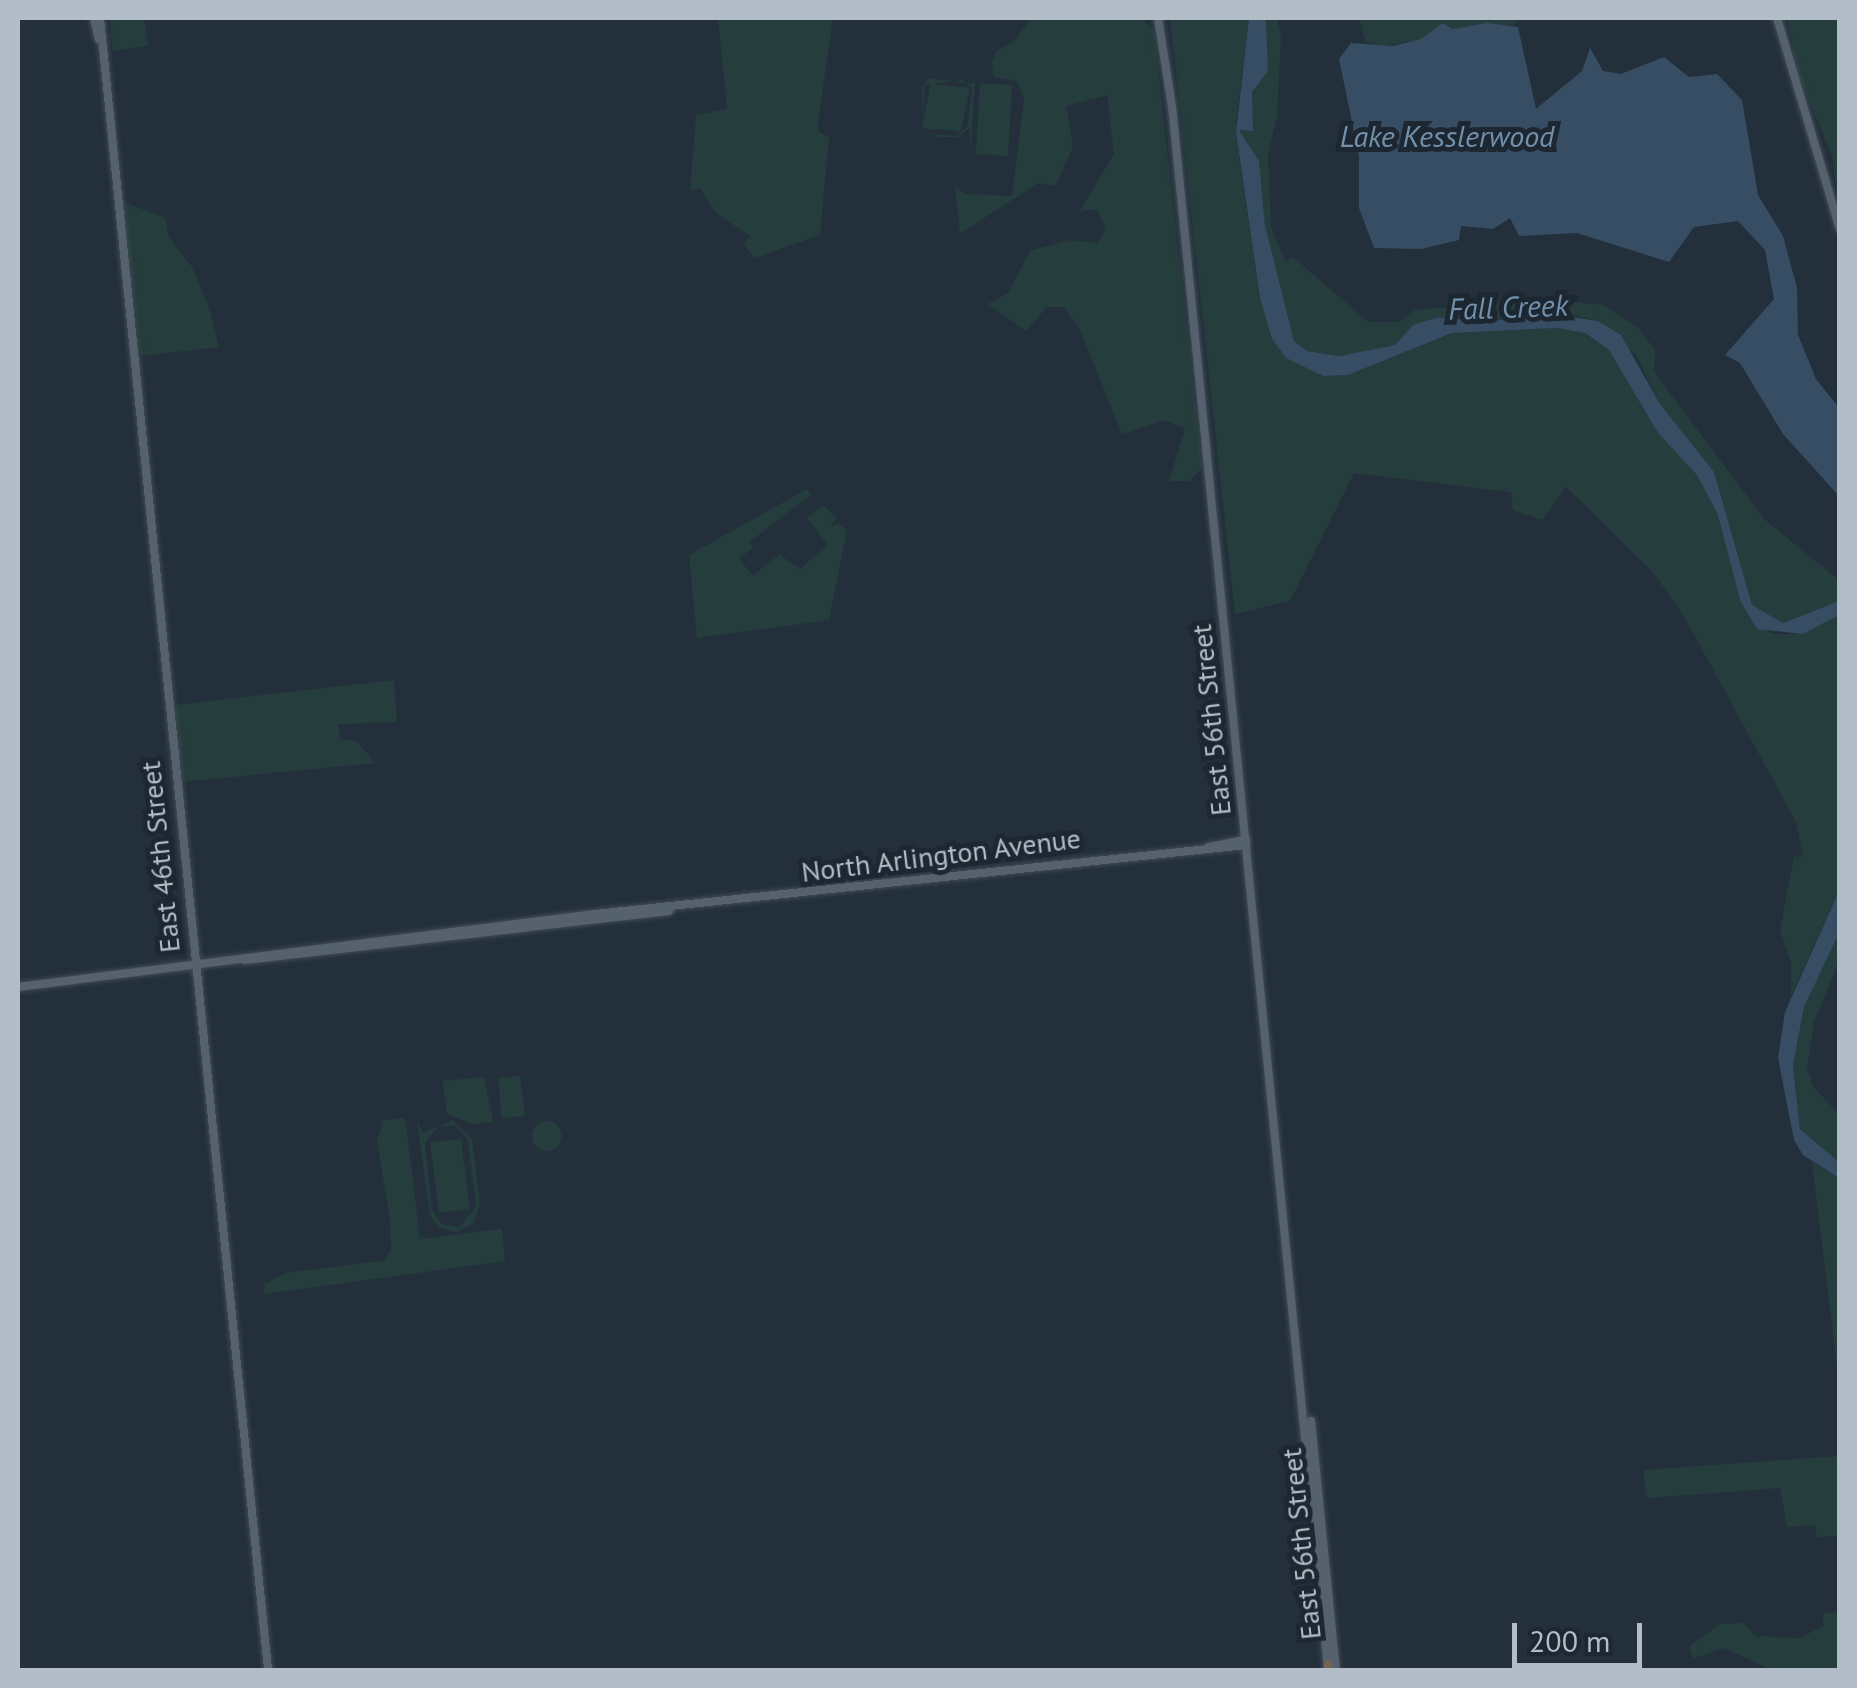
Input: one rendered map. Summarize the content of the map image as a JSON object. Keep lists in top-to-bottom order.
{
  "streets": {
    "main road": ["East 56th Street", "North Arlington Avenue", "East 46th Street"]
  },
  "crossings": [
    ["East 56th Street", "North Arlington Avenue"],
    ["North Arlington Avenue", "East 46th Street"]
  ],
  "water": ["Lake Kesslerwood", "Fall Creek"],
  "scale_bar": "200 m"
}
